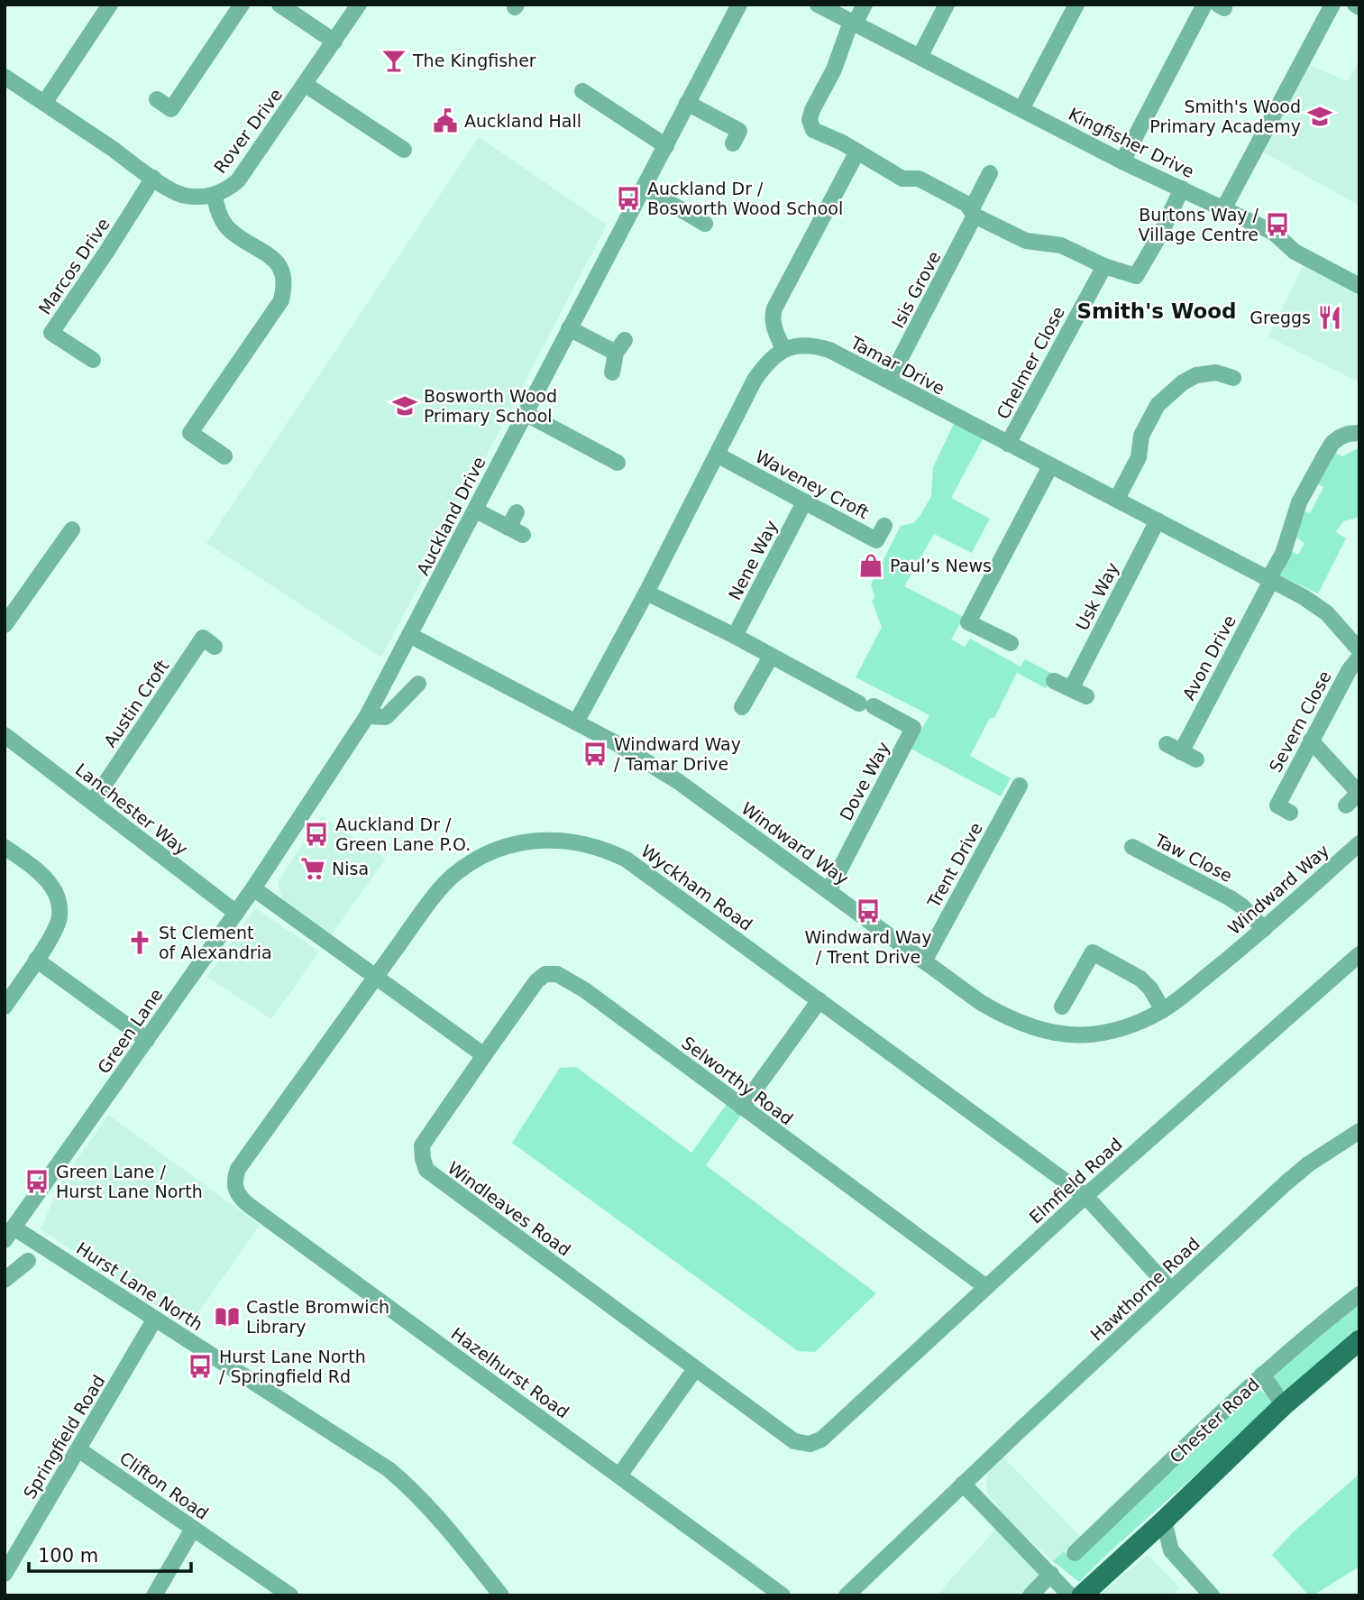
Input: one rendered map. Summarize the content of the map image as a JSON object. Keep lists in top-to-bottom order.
{
  "streets": {
    "main road": ["Chester Road"],
    "street": [
      "Rover Drive",
      "Kingfisher Drive",
      "Marcos Drive",
      "Isis Grove",
      "Chelmer Close",
      "Tamar Drive",
      "Waveney Croft",
      "Auckland Drive",
      "Nene Way",
      "Usk Way",
      "Avon Drive",
      "Austin Croft",
      "Severn Close",
      "Dove Way",
      "Lanchester Way",
      "Windward Way",
      "Taw Close",
      "Trent Drive",
      "Wyckham Road",
      "Green Lane",
      "Selworthy Road",
      "Elmfield Road",
      "Windleaves Road",
      "Hurst Lane North",
      "Hawthorne Road",
      "Hazelhurst Road",
      "Springfield Road",
      "Clifton Road"
    ]
  },
  "crossings": [
    ["Rover Drive", "Marcos Drive"],
    ["Isis Grove", "Tamar Drive"],
    ["Chelmer Close", "Tamar Drive"],
    ["Tamar Drive", "Usk Way"],
    ["Tamar Drive", "Avon Drive"],
    ["Waveney Croft", "Nene Way"],
    ["Auckland Drive", "Windward Way"],
    ["Auckland Drive", "Green Lane"],
    ["Austin Croft", "Lanchester Way"],
    ["Dove Way", "Windward Way"],
    ["Lanchester Way", "Green Lane"],
    ["Windward Way", "Taw Close"],
    ["Windward Way", "Trent Drive"],
    ["Windward Way", "Green Lane"],
    ["Wyckham Road", "Elmfield Road"],
    ["Wyckham Road", "Hawthorne Road"],
    ["Wyckham Road", "Hazelhurst Road"],
    ["Green Lane", "Hurst Lane North"],
    ["Selworthy Road", "Elmfield Road"],
    ["Selworthy Road", "Windleaves Road"],
    ["Elmfield Road", "Windleaves Road"],
    ["Hurst Lane North", "Springfield Road"],
    ["Springfield Road", "Clifton Road"]
  ],
  "districts": ["Smith's Wood"],
  "places": {
    "bar": ["The Kingfisher"],
    "school or university": ["Smith's Wood Primary Academy", "Bosworth Wood Primary School"],
    "public building": ["Auckland Hall"],
    "bus stop": [
      "Auckland Dr / Bosworth Wood School",
      "Burtons Way / Village Centre",
      "Windward Way / Tamar Drive",
      "Auckland Dr / Green Lane P.O.",
      "Windward Way / Trent Drive",
      "Green Lane / Hurst Lane North",
      "Hurst Lane North / Springfield Rd"
    ],
    "restaurant": ["Greggs"],
    "shop": ["Paul’s News"],
    "supermarket": ["Nisa"],
    "church": ["St Clement of Alexandria"],
    "library": ["Castle Bromwich Library"]
  },
  "scale_bar": "100 m"
}
